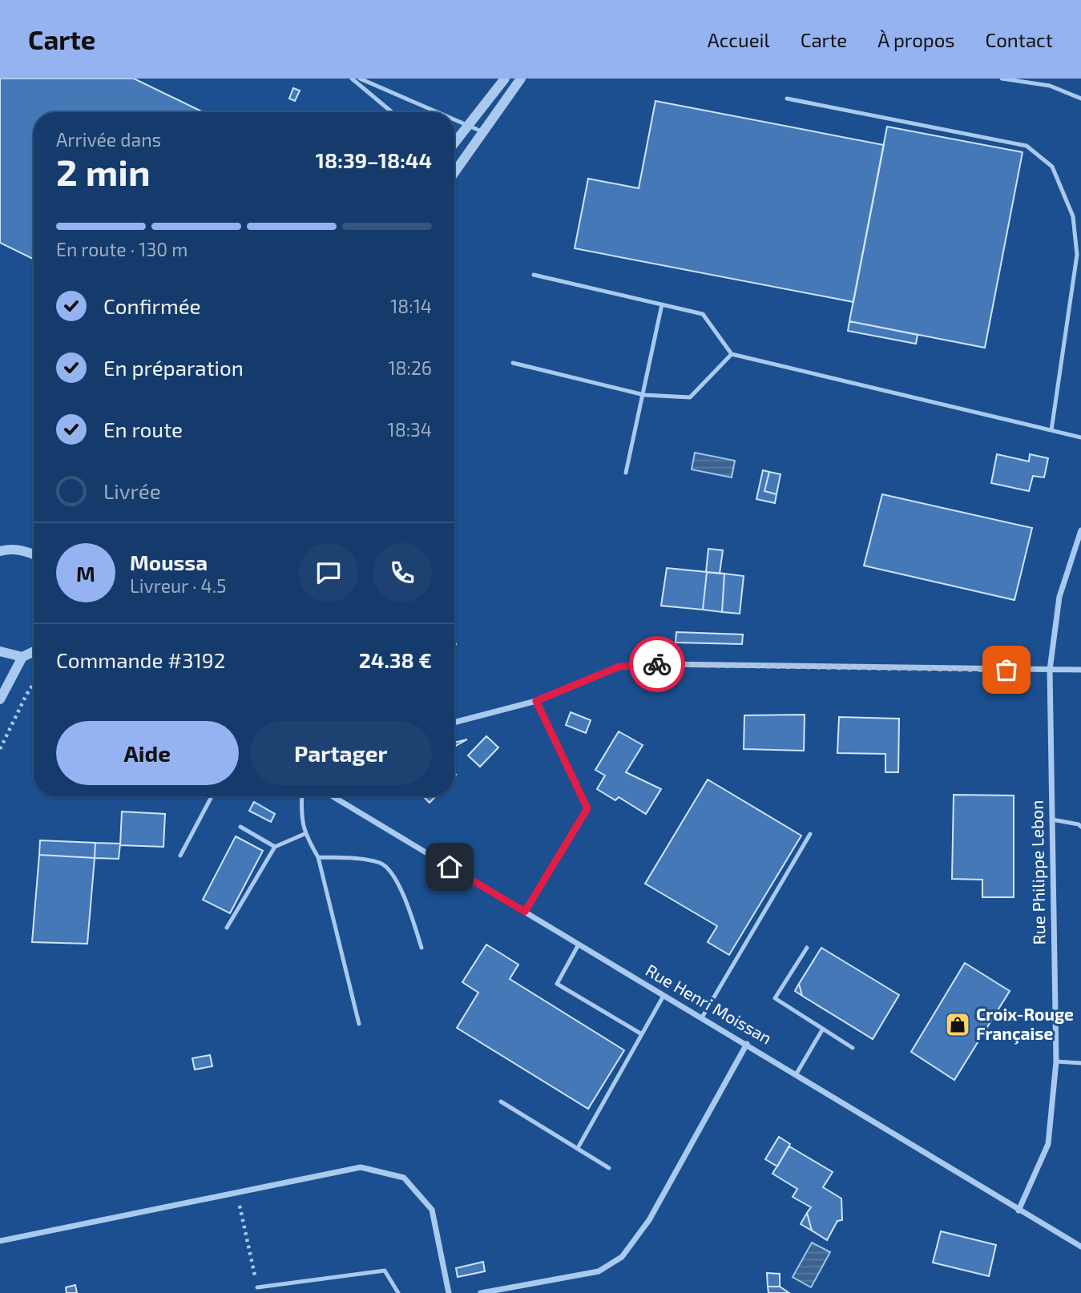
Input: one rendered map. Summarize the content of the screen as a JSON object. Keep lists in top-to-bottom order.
{
  "streets": {
    "street": ["Rue Philippe Lebon", "Rue Henri Moissan"]
  },
  "crossings": [
    ["Rue Philippe Lebon", "Rue Henri Moissan"]
  ],
  "places": {
    "shop": ["Croix-Rouge Française"]
  },
  "page": {
    "header": "Carte",
    "nav": [
      "Accueil",
      "Carte",
      "À propos",
      "Contact"
    ],
    "heading": ["2 min", "Arrivée dans", "18:39–18:44"],
    "panel": [
      "Moussa",
      "Livreur · 4.5",
      "Commande #3192",
      "24.38 €"
    ],
    "bar": "En route · 130 m",
    "list": [
      ["Confirmée", "18:14"],
      ["En préparation", "18:26"],
      ["En route", "18:34"],
      "Livrée"
    ],
    "round": "M",
    "buttons": ["Aide", "Partager"]
  }
}
